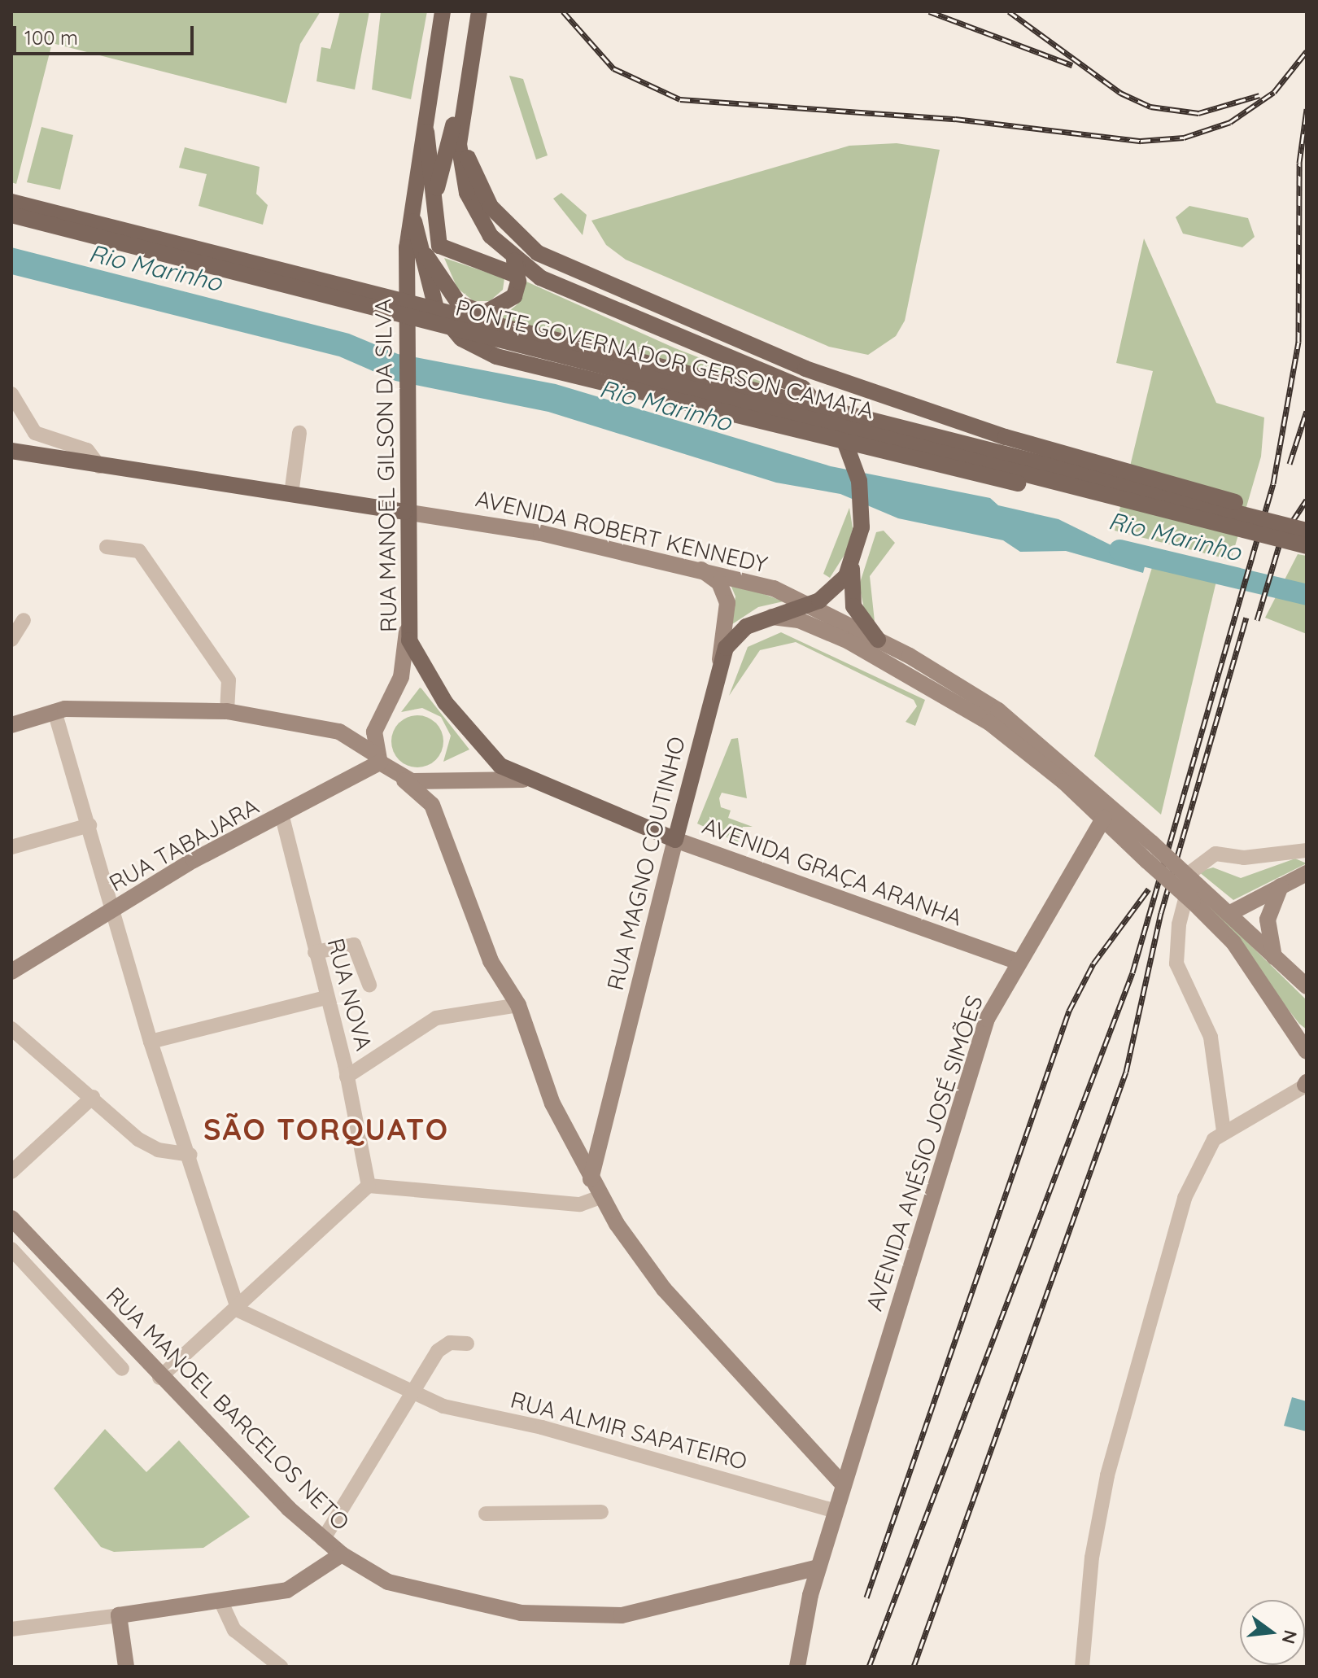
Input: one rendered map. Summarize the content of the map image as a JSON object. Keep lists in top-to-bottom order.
{
  "streets": {
    "main road": [
      "PONTE GOVERNADOR GERSON CAMATA",
      "RUA MANOEL GILSON DA SILVA",
      "AVENIDA ROBERT KENNEDY",
      "RUA MAGNO COUTINHO",
      "AVENIDA GRAÇA ARANHA"
    ],
    "street": [
      "RUA TABAJARA",
      "RUA NOVA",
      "AVENIDA ANÉSIO JOSÉ SIMÕES",
      "RUA MANOEL BARCELOS NETO",
      "RUA ALMIR SAPATEIRO"
    ]
  },
  "crossings": [
    ["RUA MANOEL GILSON DA SILVA", "AVENIDA ROBERT KENNEDY"],
    ["RUA MANOEL GILSON DA SILVA", "AVENIDA GRAÇA ARANHA"],
    ["AVENIDA ROBERT KENNEDY", "RUA MAGNO COUTINHO"],
    ["RUA TABAJARA", "RUA NOVA"],
    ["RUA MAGNO COUTINHO", "AVENIDA GRAÇA ARANHA"],
    ["AVENIDA GRAÇA ARANHA", "AVENIDA ANÉSIO JOSÉ SIMÕES"],
    ["AVENIDA ANÉSIO JOSÉ SIMÕES", "RUA MANOEL BARCELOS NETO"],
    ["AVENIDA ANÉSIO JOSÉ SIMÕES", "RUA ALMIR SAPATEIRO"]
  ],
  "districts": ["SÃO TORQUATO"],
  "water": ["Rio Marinho"],
  "scale_bar": "100 m",
  "north": "right"
}
